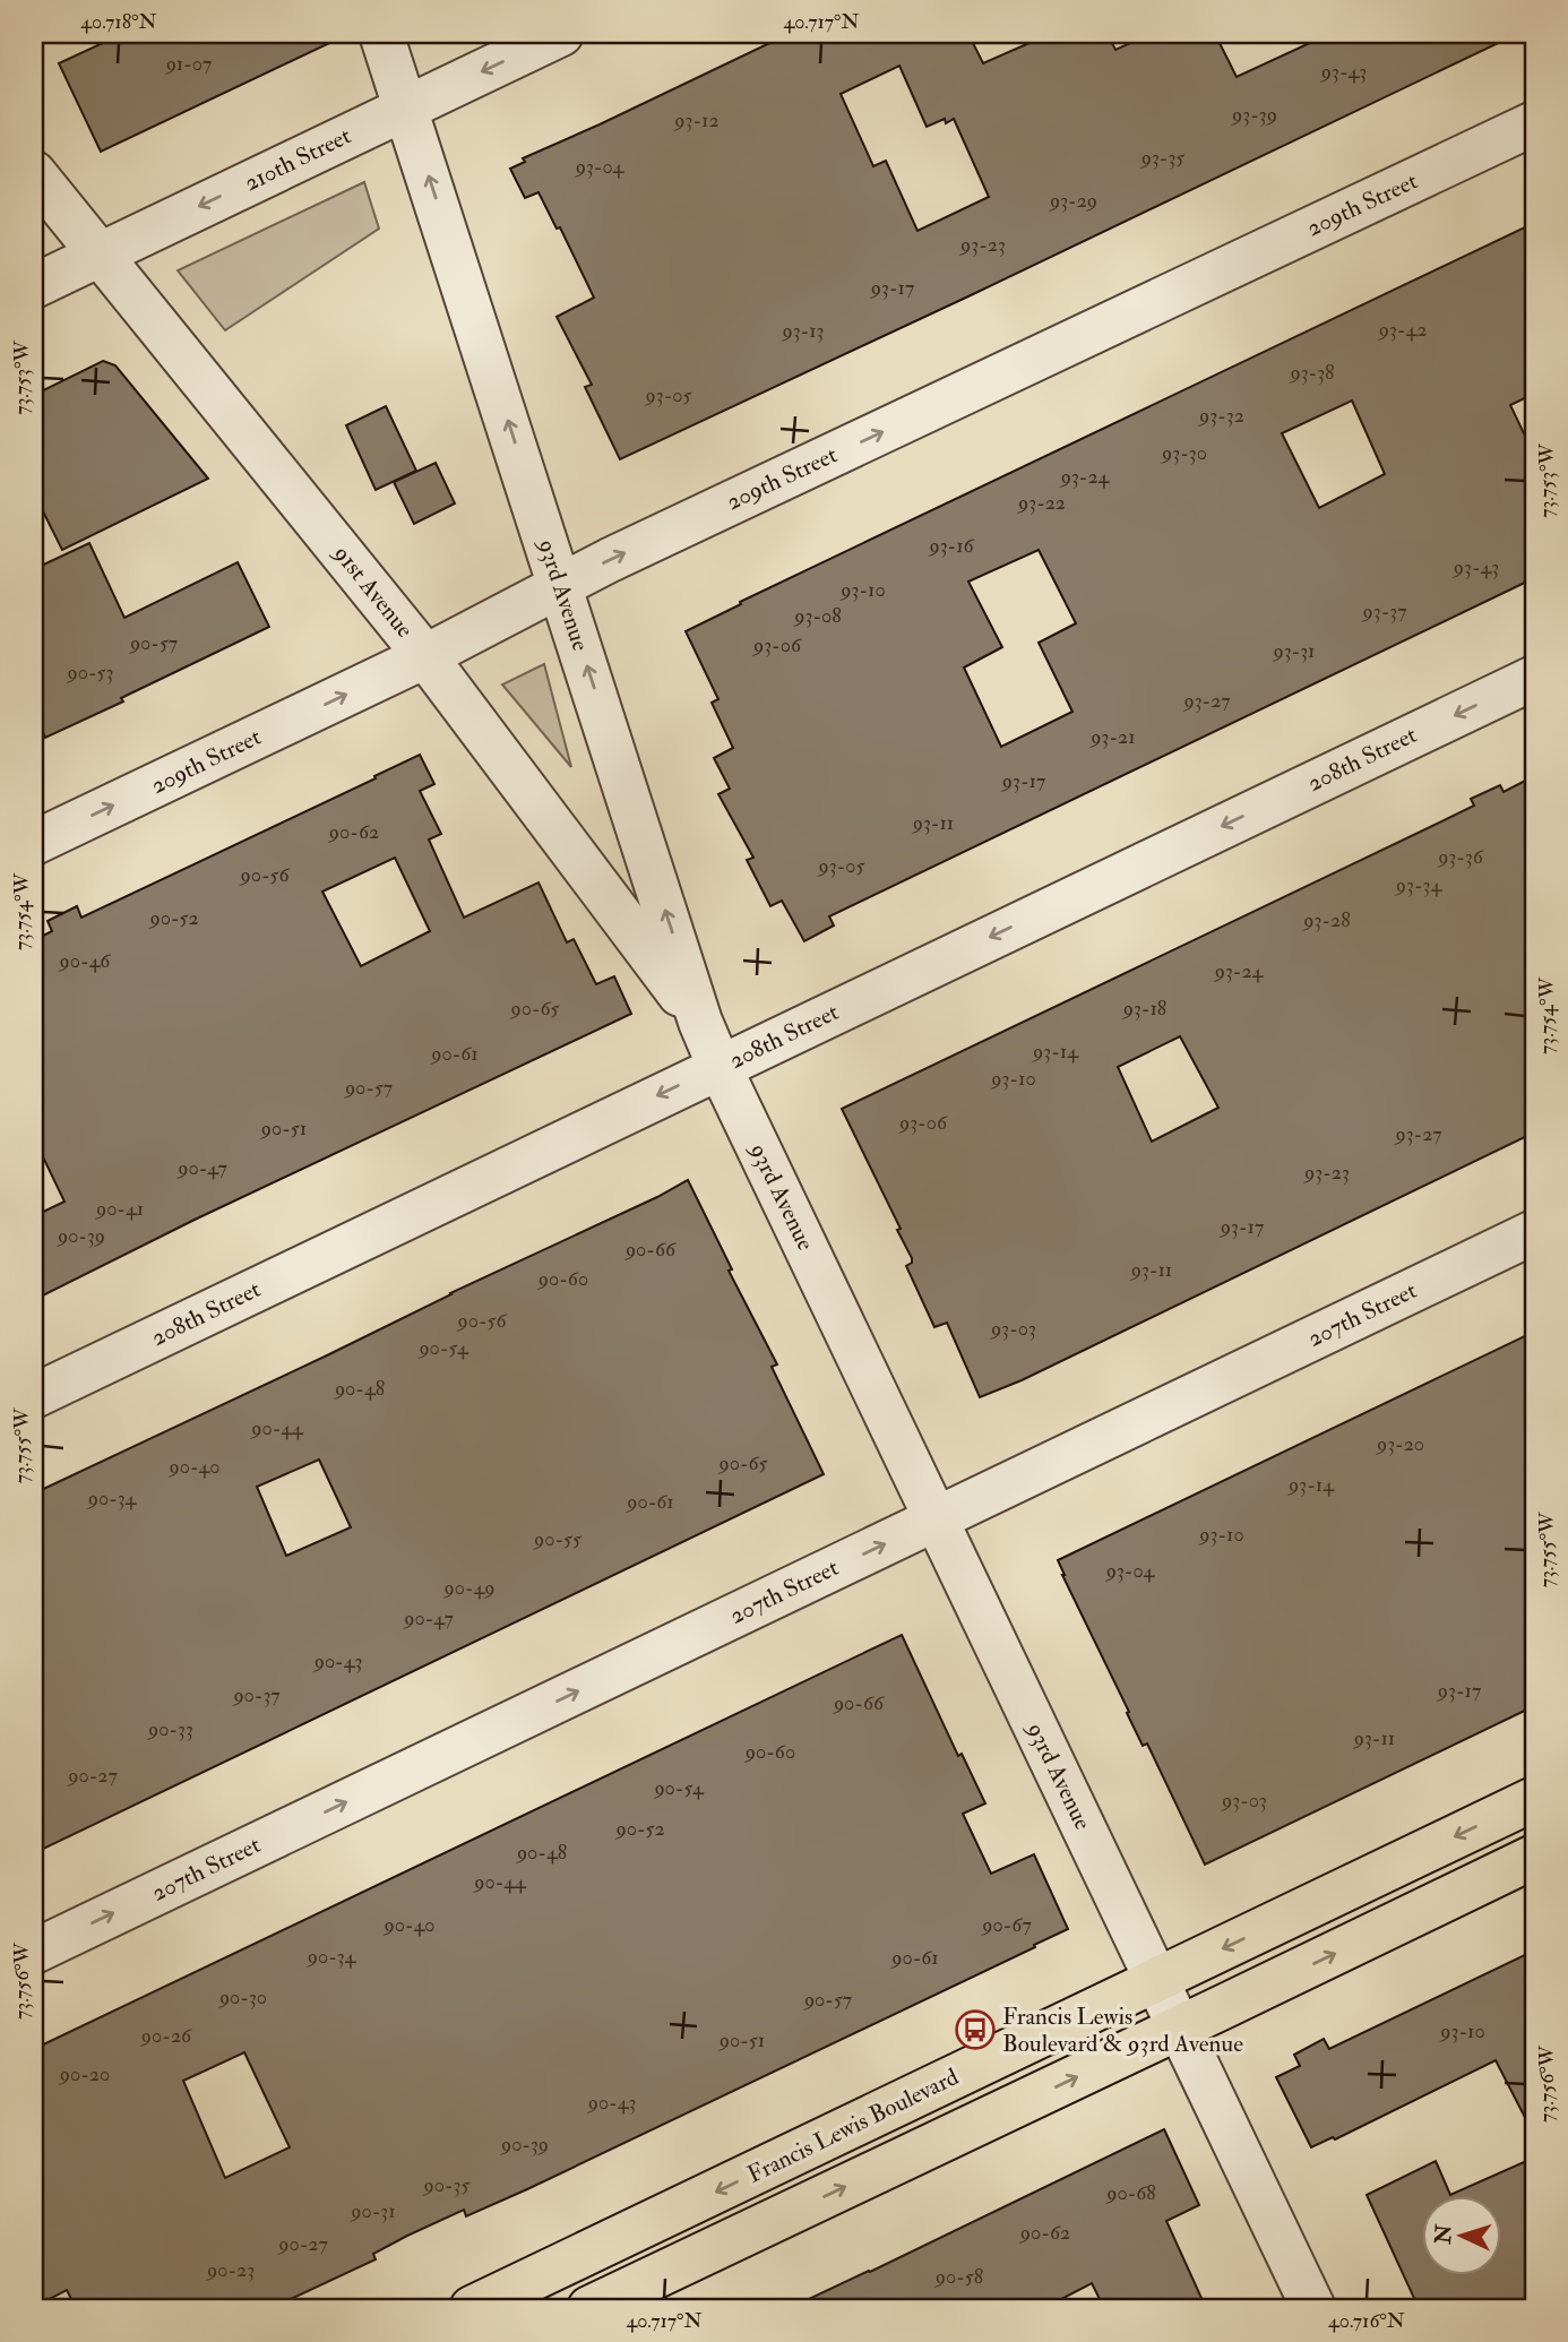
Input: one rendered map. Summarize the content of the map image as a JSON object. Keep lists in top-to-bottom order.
{
  "streets": {
    "main road": ["Francis Lewis Boulevard"],
    "street": [
      "210th Street",
      "209th Street",
      "91st Avenue",
      "93rd Avenue",
      "208th Street",
      "207th Street"
    ]
  },
  "crossings": [
    ["210th Street", "91st Avenue"],
    ["210th Street", "93rd Avenue"],
    ["209th Street", "91st Avenue"],
    ["209th Street", "93rd Avenue"],
    ["91st Avenue", "93rd Avenue"],
    ["93rd Avenue", "208th Street"],
    ["93rd Avenue", "207th Street"],
    ["93rd Avenue", "Francis Lewis Boulevard"]
  ],
  "one_way": [
    "210th Street",
    "209th Street",
    "93rd Avenue",
    "208th Street",
    "207th Street"
  ],
  "places": {
    "bus stop": ["Francis Lewis Boulevard & 93rd Avenue"]
  },
  "house_numbers": [
    "91-07",
    "93-43",
    "93-39",
    "93-12",
    "93-35",
    "93-04",
    "93-29",
    "93-23",
    "93-17",
    "93-42",
    "93-13",
    "93-38",
    "93-05",
    "93-32",
    "93-30",
    "93-24",
    "93-22",
    "93-16",
    "93-43",
    "93-10",
    "93-37",
    "93-08",
    "90-57",
    "93-06",
    "93-31",
    "90-53",
    "93-27",
    "93-21",
    "93-17",
    "93-11",
    "90-62",
    "93-36",
    "93-05",
    "90-56",
    "93-34",
    "90-52",
    "93-28",
    "90-46",
    "93-24",
    "90-65",
    "93-18",
    "93-14",
    "90-61",
    "93-10",
    "90-57",
    "93-06",
    "90-51",
    "93-27",
    "90-47",
    "93-23",
    "90-41",
    "93-17",
    "90-39",
    "90-66",
    "93-11",
    "90-60",
    "90-56",
    "93-03",
    "90-54",
    "90-48",
    "90-44",
    "93-20",
    "90-65",
    "90-40",
    "93-14",
    "90-34",
    "90-61",
    "93-10",
    "90-55",
    "93-04",
    "90-49",
    "90-47",
    "90-43",
    "93-17",
    "90-37",
    "90-66",
    "90-33",
    "93-11",
    "90-60",
    "90-27",
    "90-54",
    "93-03",
    "90-52",
    "90-48",
    "90-44",
    "90-40",
    "90-67",
    "90-34",
    "90-61",
    "90-30",
    "90-57",
    "93-10",
    "90-26",
    "90-51",
    "90-20",
    "90-43",
    "90-39",
    "90-35",
    "90-68",
    "90-31",
    "90-62",
    "90-27",
    "90-23",
    "90-58"
  ],
  "north": "left",
  "coordinates": [
    "40.718°N",
    "40.717°N",
    "73.753°W",
    "73.754°W",
    "73.755°W",
    "73.756°W",
    "40.716°N"
  ]
}
